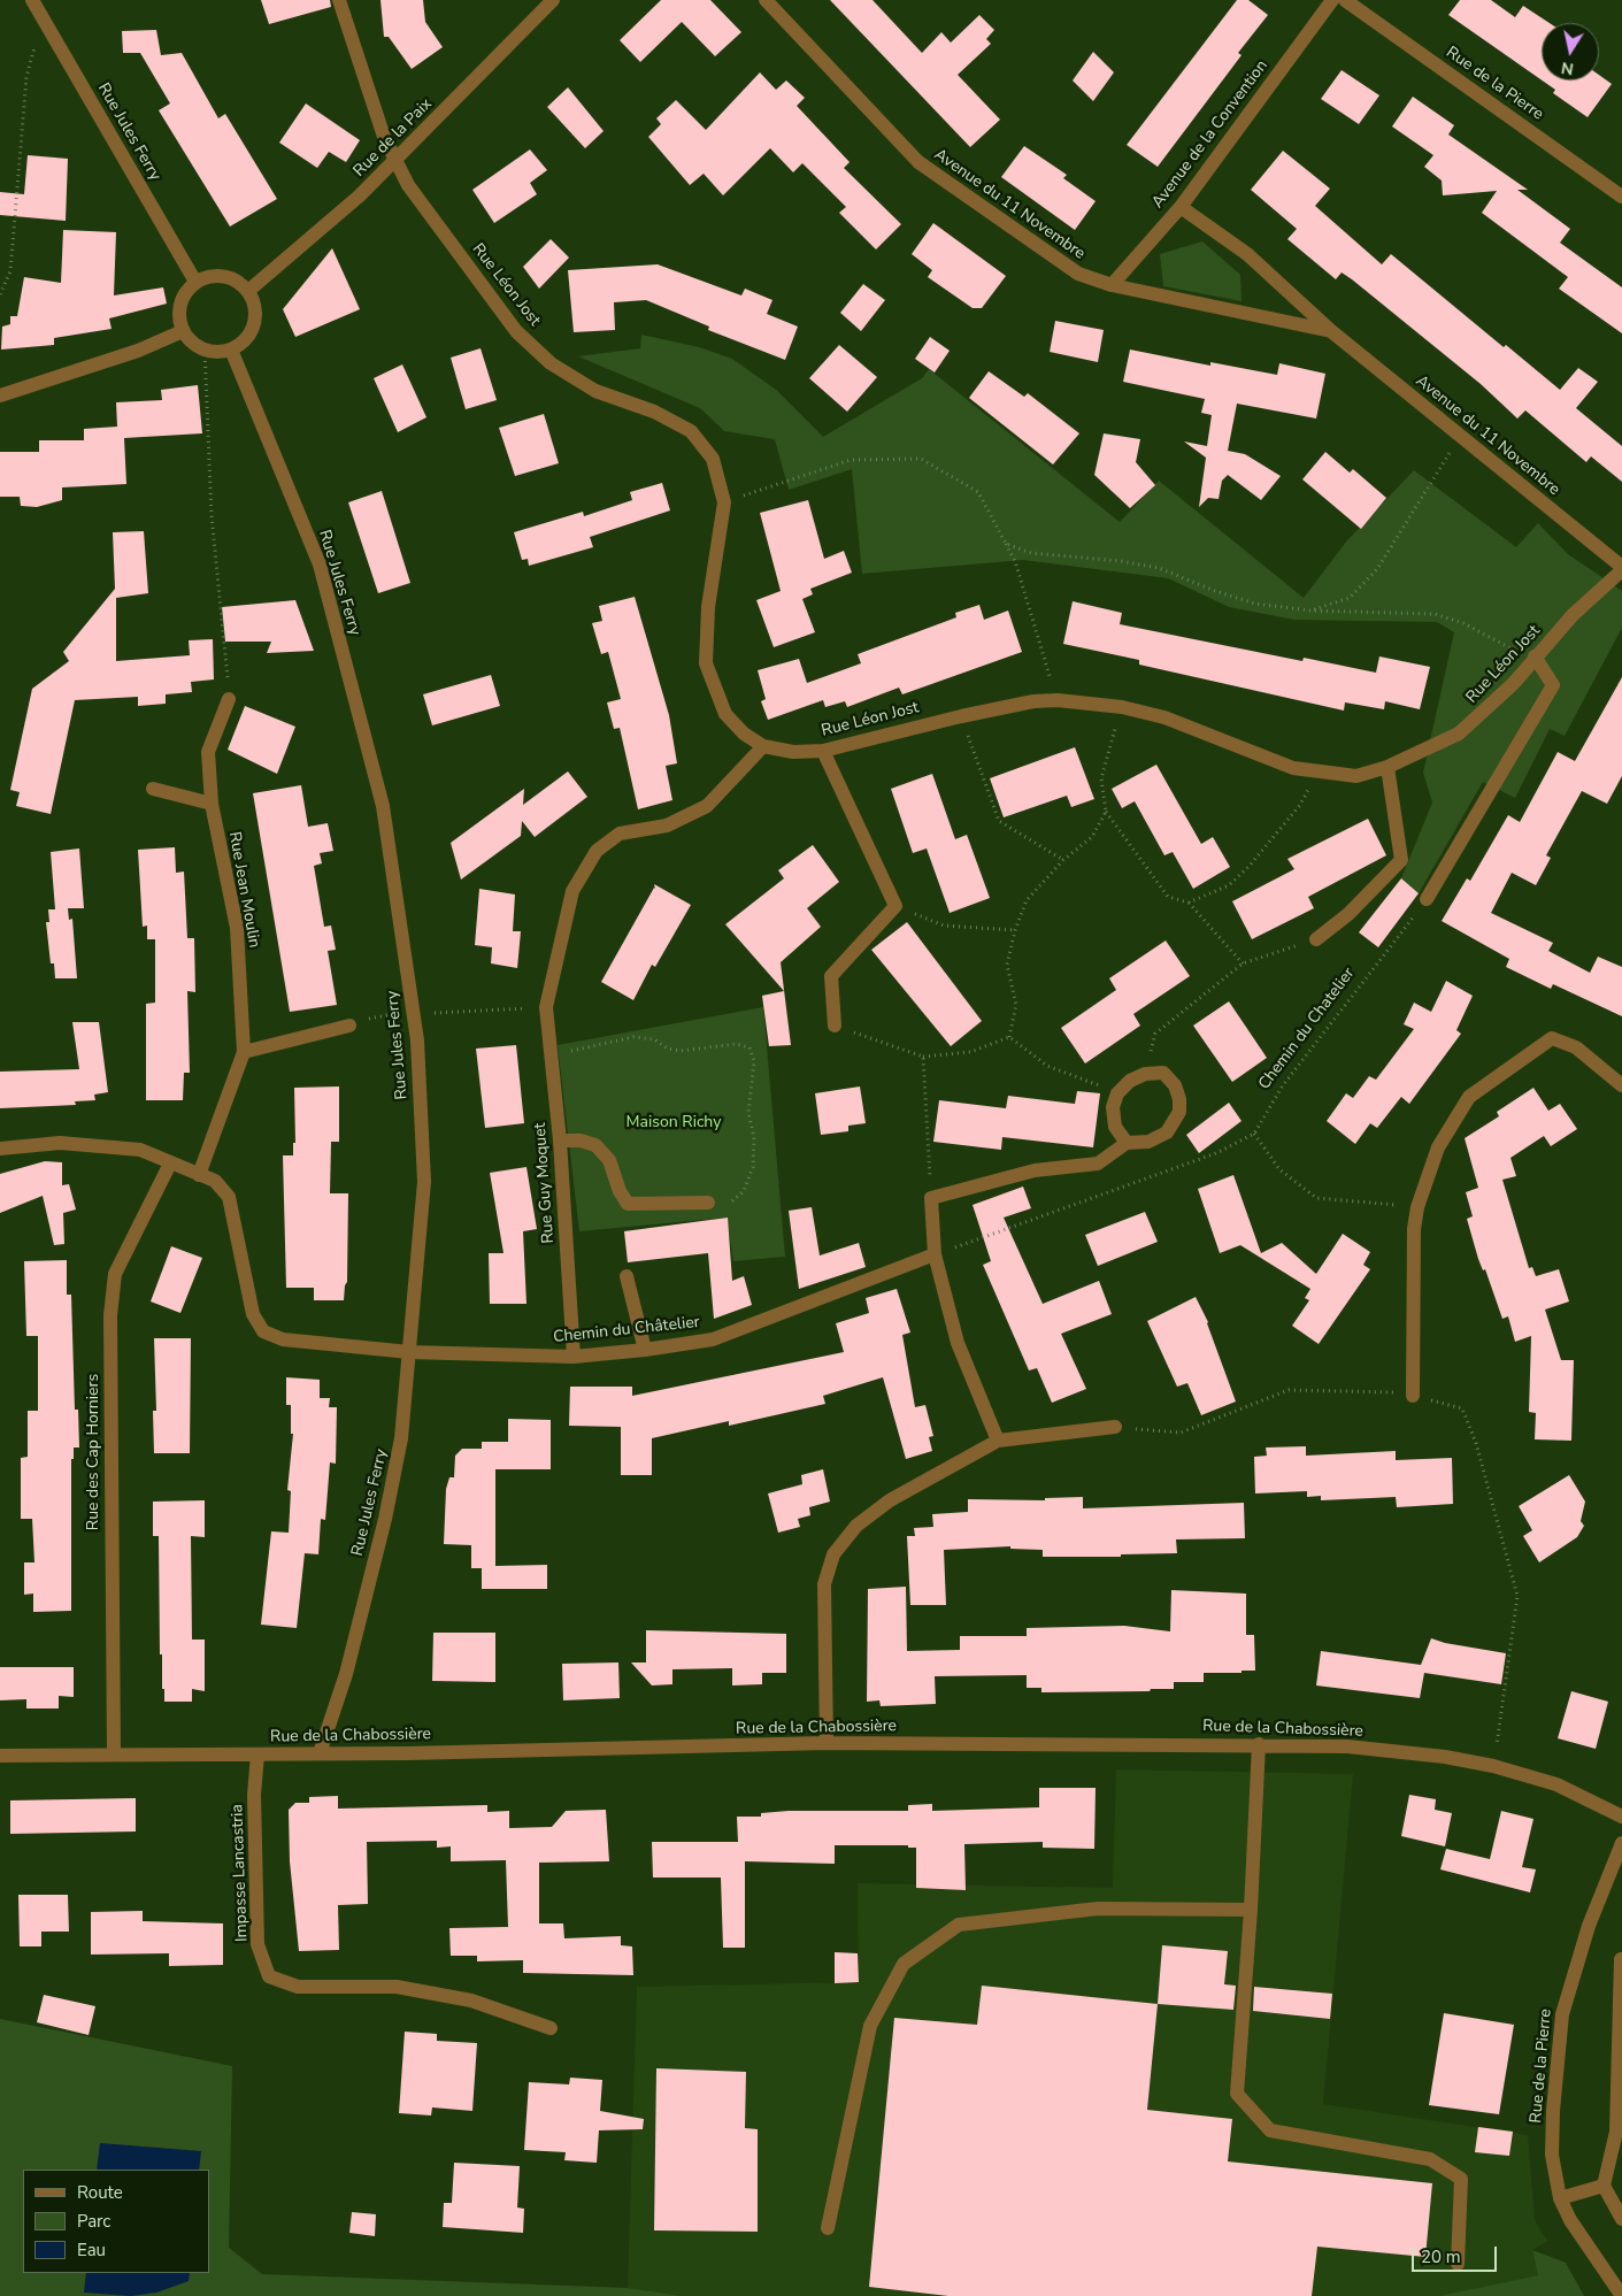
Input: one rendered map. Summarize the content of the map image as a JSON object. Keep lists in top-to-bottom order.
{
  "streets": {
    "street": [
      "Rue de la Pierre",
      "Rue Jules Ferry",
      "Avenue de la Convention",
      "Rue de la Paix",
      "Avenue du 11 Novembre",
      "Rue Léon Jost",
      "Rue Jean Moulin",
      "Rue Guy Moquet",
      "Chemin du Châtelier",
      "Rue des Cap Horniers",
      "Rue de la Chabossière",
      "Impasse Lancastria"
    ],
    "path": ["Chemin du Chatelier"]
  },
  "crossings": [
    ["Rue Jules Ferry", "Rue de la Paix"],
    ["Rue Jules Ferry", "Chemin du Châtelier"],
    ["Rue Jules Ferry", "Rue de la Chabossière"],
    ["Avenue de la Convention", "Avenue du 11 Novembre"],
    ["Rue de la Paix", "Rue Léon Jost"],
    ["Avenue du 11 Novembre", "Rue Léon Jost"],
    ["Rue Léon Jost", "Rue Guy Moquet"],
    ["Rue Jean Moulin", "Chemin du Châtelier"],
    ["Rue Guy Moquet", "Chemin du Châtelier"],
    ["Chemin du Châtelier", "Rue des Cap Horniers"],
    ["Rue des Cap Horniers", "Rue de la Chabossière"],
    ["Rue de la Chabossière", "Impasse Lancastria"]
  ],
  "parks": ["Maison Richy"],
  "legend": ["Route", "Parc", "Eau"],
  "scale_bar": "20 m",
  "north": "bottom"
}
